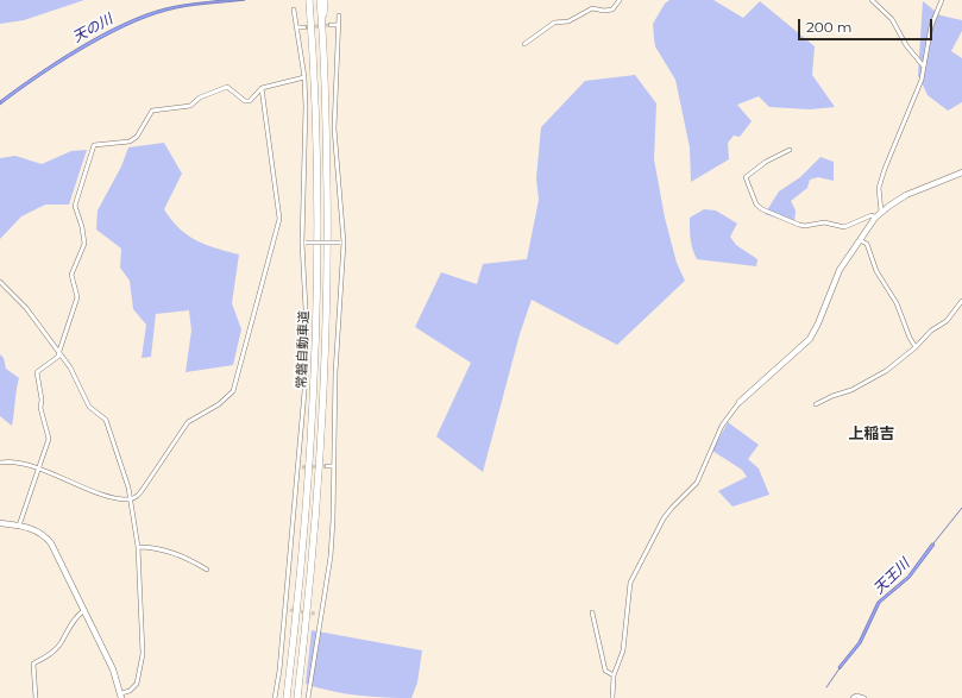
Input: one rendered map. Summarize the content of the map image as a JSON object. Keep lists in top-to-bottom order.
{
  "streets": {
    "highway": ["常磐自動車道"]
  },
  "districts": ["上稲吉"],
  "water": ["天の川", "天王川"],
  "scale_bar": "200 m"
}
